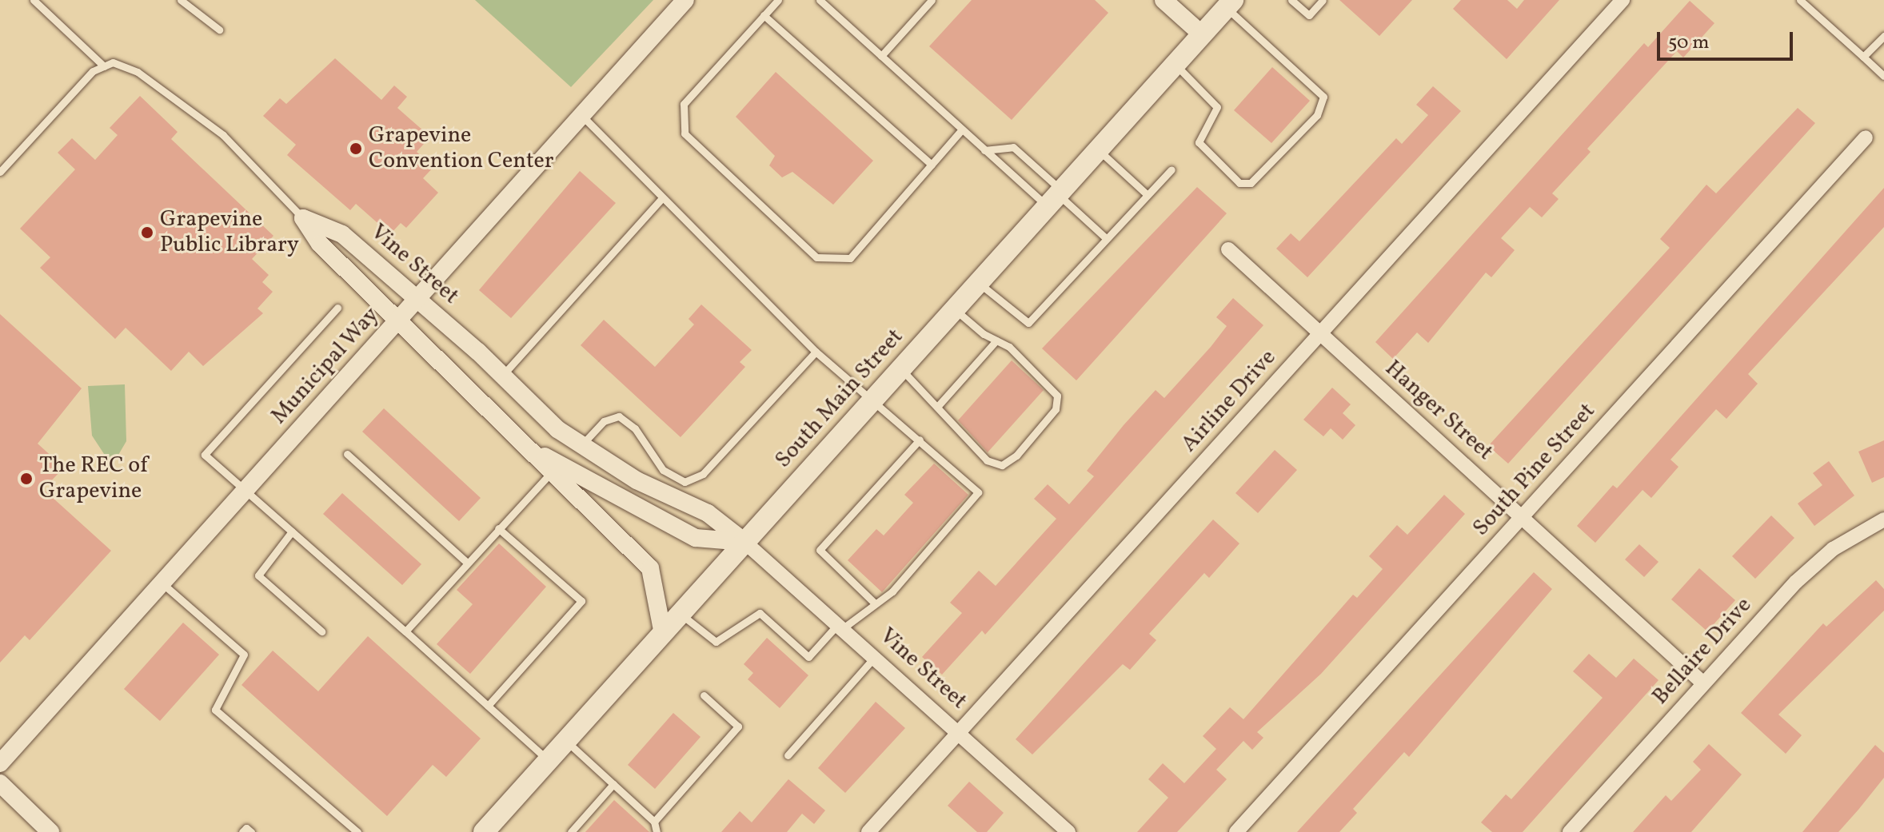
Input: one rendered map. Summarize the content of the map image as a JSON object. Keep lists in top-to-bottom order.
{
  "streets": {
    "main road": ["South Main Street"],
    "street": [
      "Vine Street",
      "Municipal Way",
      "Airline Drive",
      "Hanger Street",
      "South Pine Street",
      "Bellaire Drive"
    ]
  },
  "crossings": [
    ["Vine Street", "Municipal Way"],
    ["Vine Street", "South Main Street"],
    ["Vine Street", "Airline Drive"],
    ["Airline Drive", "Hanger Street"],
    ["Hanger Street", "South Pine Street"],
    ["Hanger Street", "Bellaire Drive"]
  ],
  "places": ["Grapevine Convention Center", "Grapevine Public Library", "The REC of Grapevine"],
  "scale_bar": "50 m"
}
